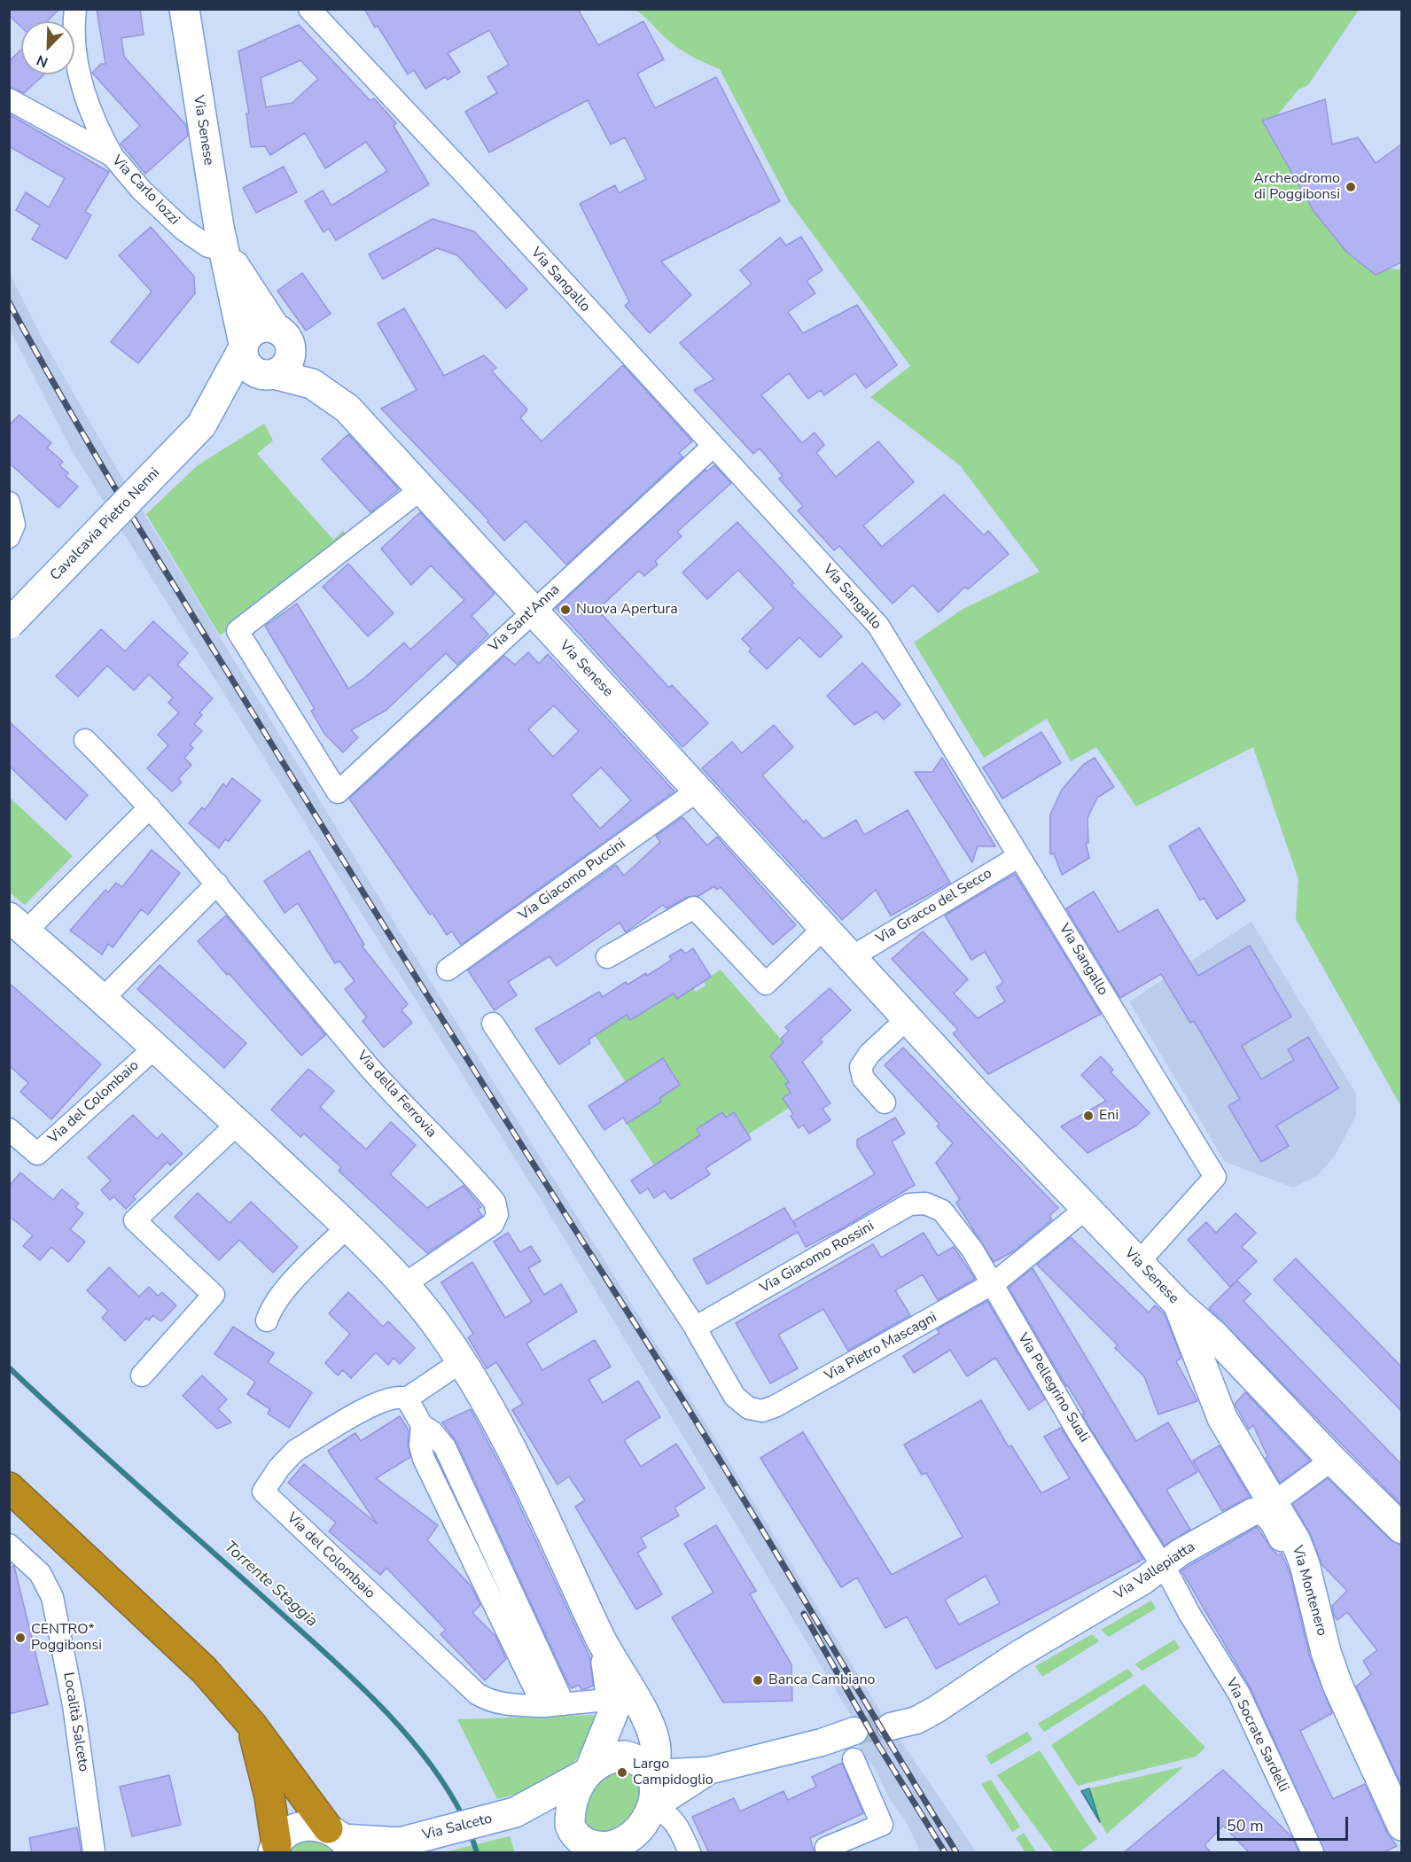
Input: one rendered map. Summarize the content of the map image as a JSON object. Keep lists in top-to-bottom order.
{
  "streets": {
    "main road": [
      "Via Senese",
      "Cavalcavia Pietro Nenni",
      "Via Montenero",
      "Via Salceto"
    ],
    "street": [
      "Via Carlo Iozzi",
      "Via Sangallo",
      "Via Sant'Anna",
      "Via Giacomo Puccini",
      "Via Gracco del Secco",
      "Via della Ferrovia",
      "Via del Colombaio",
      "Via Giacomo Rossini",
      "Via Pietro Mascagni",
      "Via Pellegrino Suali",
      "Via Vallepiatta",
      "Località Salceto",
      "Via Socrate Sardelli"
    ]
  },
  "crossings": [
    ["Via Senese", "Via Carlo Iozzi"],
    ["Via Senese", "Via Sangallo"],
    ["Via Senese", "Cavalcavia Pietro Nenni"],
    ["Via Senese", "Via Sant'Anna"],
    ["Via Senese", "Via Giacomo Puccini"],
    ["Via Senese", "Via Gracco del Secco"],
    ["Via Senese", "Via Pietro Mascagni"],
    ["Via Senese", "Via Montenero"],
    ["Via Sangallo", "Via Sant'Anna"],
    ["Via Sangallo", "Via Gracco del Secco"],
    ["Via Giacomo Rossini", "Via Pietro Mascagni"],
    ["Via Giacomo Rossini", "Via Pellegrino Suali"],
    ["Via Pietro Mascagni", "Via Pellegrino Suali"],
    ["Via Pellegrino Suali", "Via Vallepiatta"],
    ["Via Pellegrino Suali", "Via Socrate Sardelli"],
    ["Via Vallepiatta", "Via Montenero"],
    ["Via Vallepiatta", "Via Socrate Sardelli"]
  ],
  "water": ["Torrente Staggia"],
  "places": [
    "Archeodromo di Poggibonsi",
    "Nuova Apertura",
    "Eni",
    "CENTRO* Poggibonsi",
    "Banca Cambiano",
    "Largo Campidoglio"
  ],
  "scale_bar": "50 m",
  "north": "bottom left"
}
